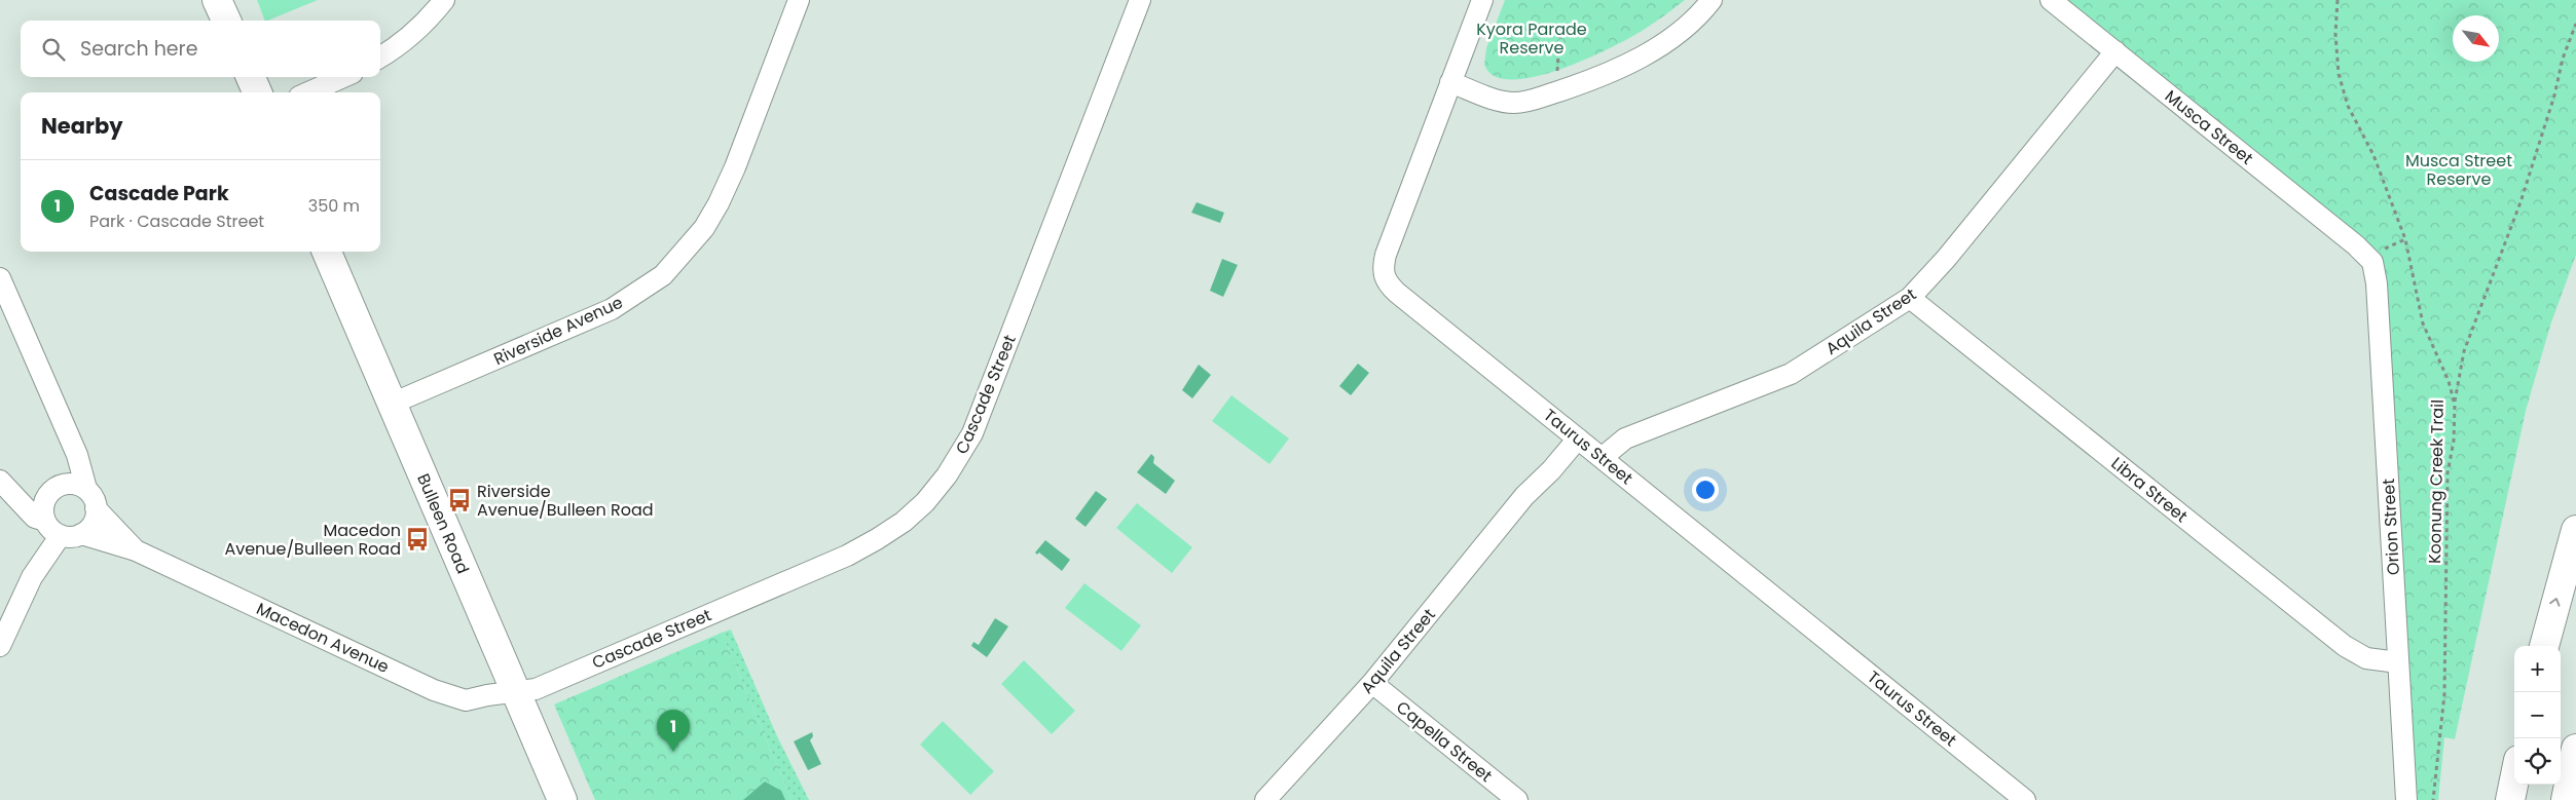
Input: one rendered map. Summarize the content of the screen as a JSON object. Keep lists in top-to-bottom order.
{
  "streets": {
    "main road": ["Bulleen Road"],
    "street": [
      "Musca Street",
      "Aquila Street",
      "Riverside Avenue",
      "Cascade Street",
      "Taurus Street",
      "Libra Street",
      "Orion Street",
      "Macedon Avenue",
      "Capella Street"
    ],
    "path": ["Koonung Creek Trail"]
  },
  "crossings": [
    ["Musca Street", "Aquila Street"],
    ["Musca Street", "Orion Street"],
    ["Aquila Street", "Taurus Street"],
    ["Aquila Street", "Libra Street"],
    ["Aquila Street", "Capella Street"],
    ["Riverside Avenue", "Bulleen Road"],
    ["Cascade Street", "Bulleen Road"],
    ["Cascade Street", "Macedon Avenue"],
    ["Libra Street", "Orion Street"],
    ["Bulleen Road", "Macedon Avenue"]
  ],
  "parks": ["Kyora Parade Reserve", "Musca Street Reserve"],
  "places": {
    "bus stop": ["Riverside Avenue/Bulleen Road", "Macedon Avenue/Bulleen Road"]
  },
  "north": "bottom right",
  "page": {
    "search": "Search here",
    "heading": "Nearby",
    "list": [
      {
        "mark": "1",
        "name": "Cascade Park",
        "note": "Park · Cascade Street",
        "value": "350 m"
      }
    ],
    "map_buttons": ["+", "−"],
    "pins": "1"
  }
}
